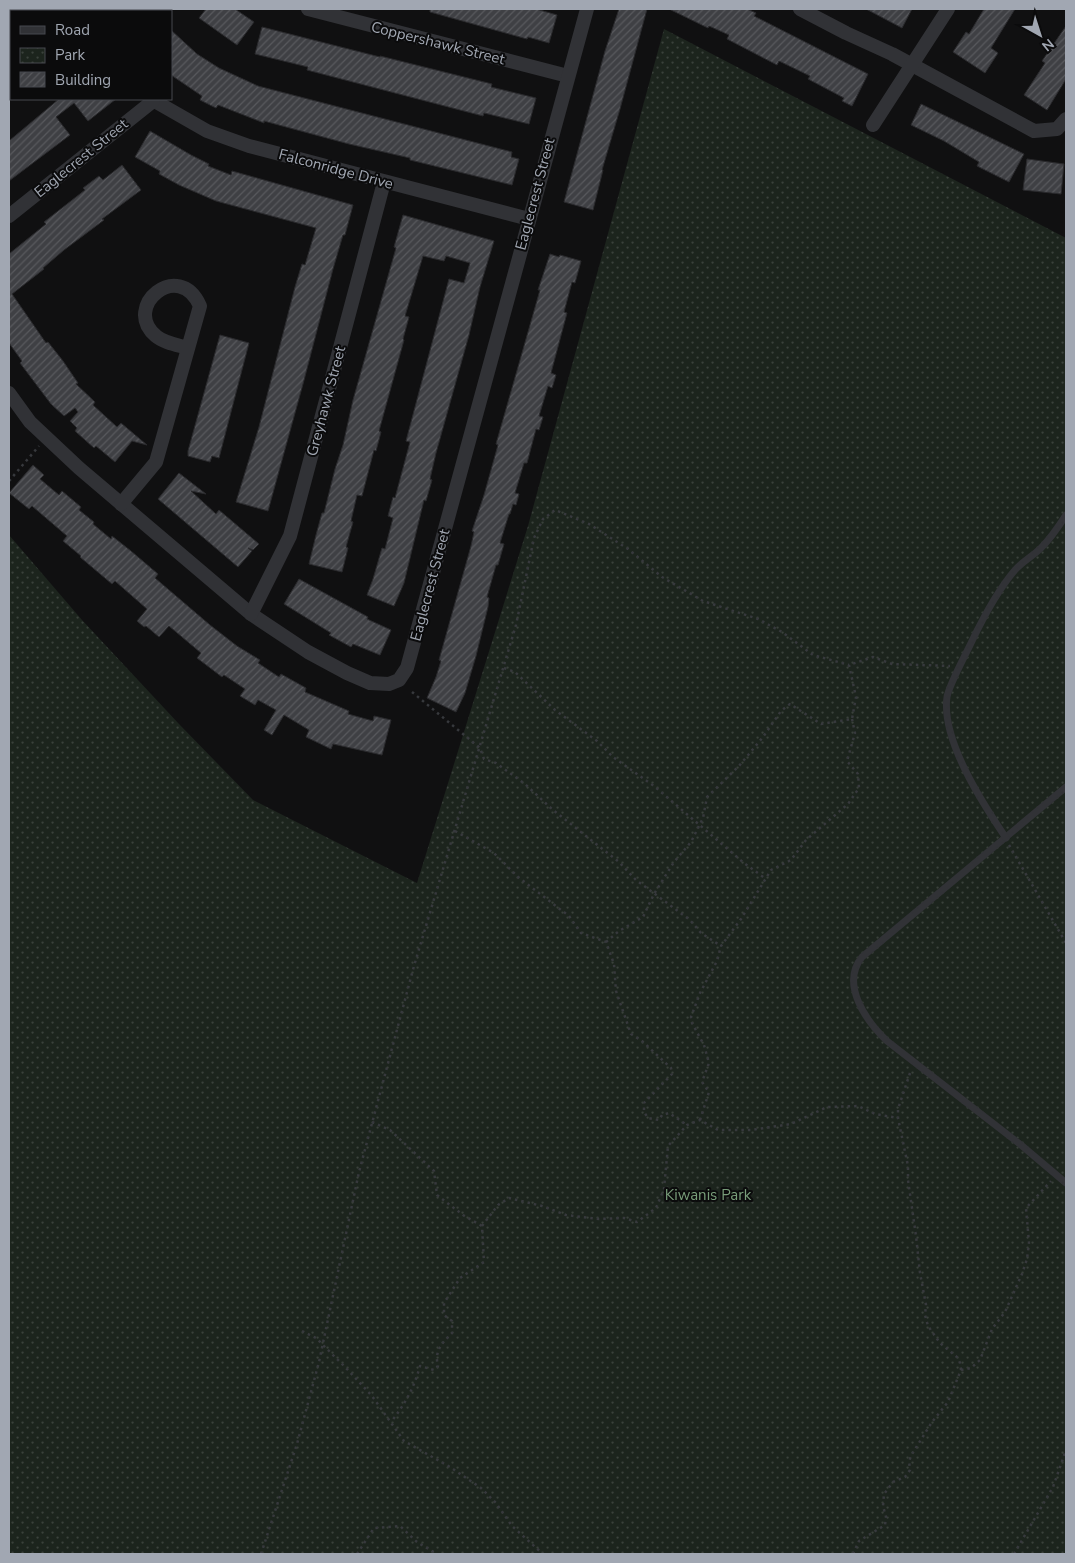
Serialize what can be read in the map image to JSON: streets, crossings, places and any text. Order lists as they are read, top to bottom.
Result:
{
  "streets": {
    "street": [
      "Coppershawk Street",
      "Eaglecrest Street",
      "Falconridge Drive",
      "Greyhawk Street"
    ]
  },
  "crossings": [
    ["Coppershawk Street", "Eaglecrest Street"],
    ["Eaglecrest Street", "Falconridge Drive"],
    ["Eaglecrest Street", "Greyhawk Street"],
    ["Falconridge Drive", "Greyhawk Street"]
  ],
  "parks": ["Kiwanis Park"],
  "legend": ["Road", "Park", "Building"],
  "north": "bottom right"
}
